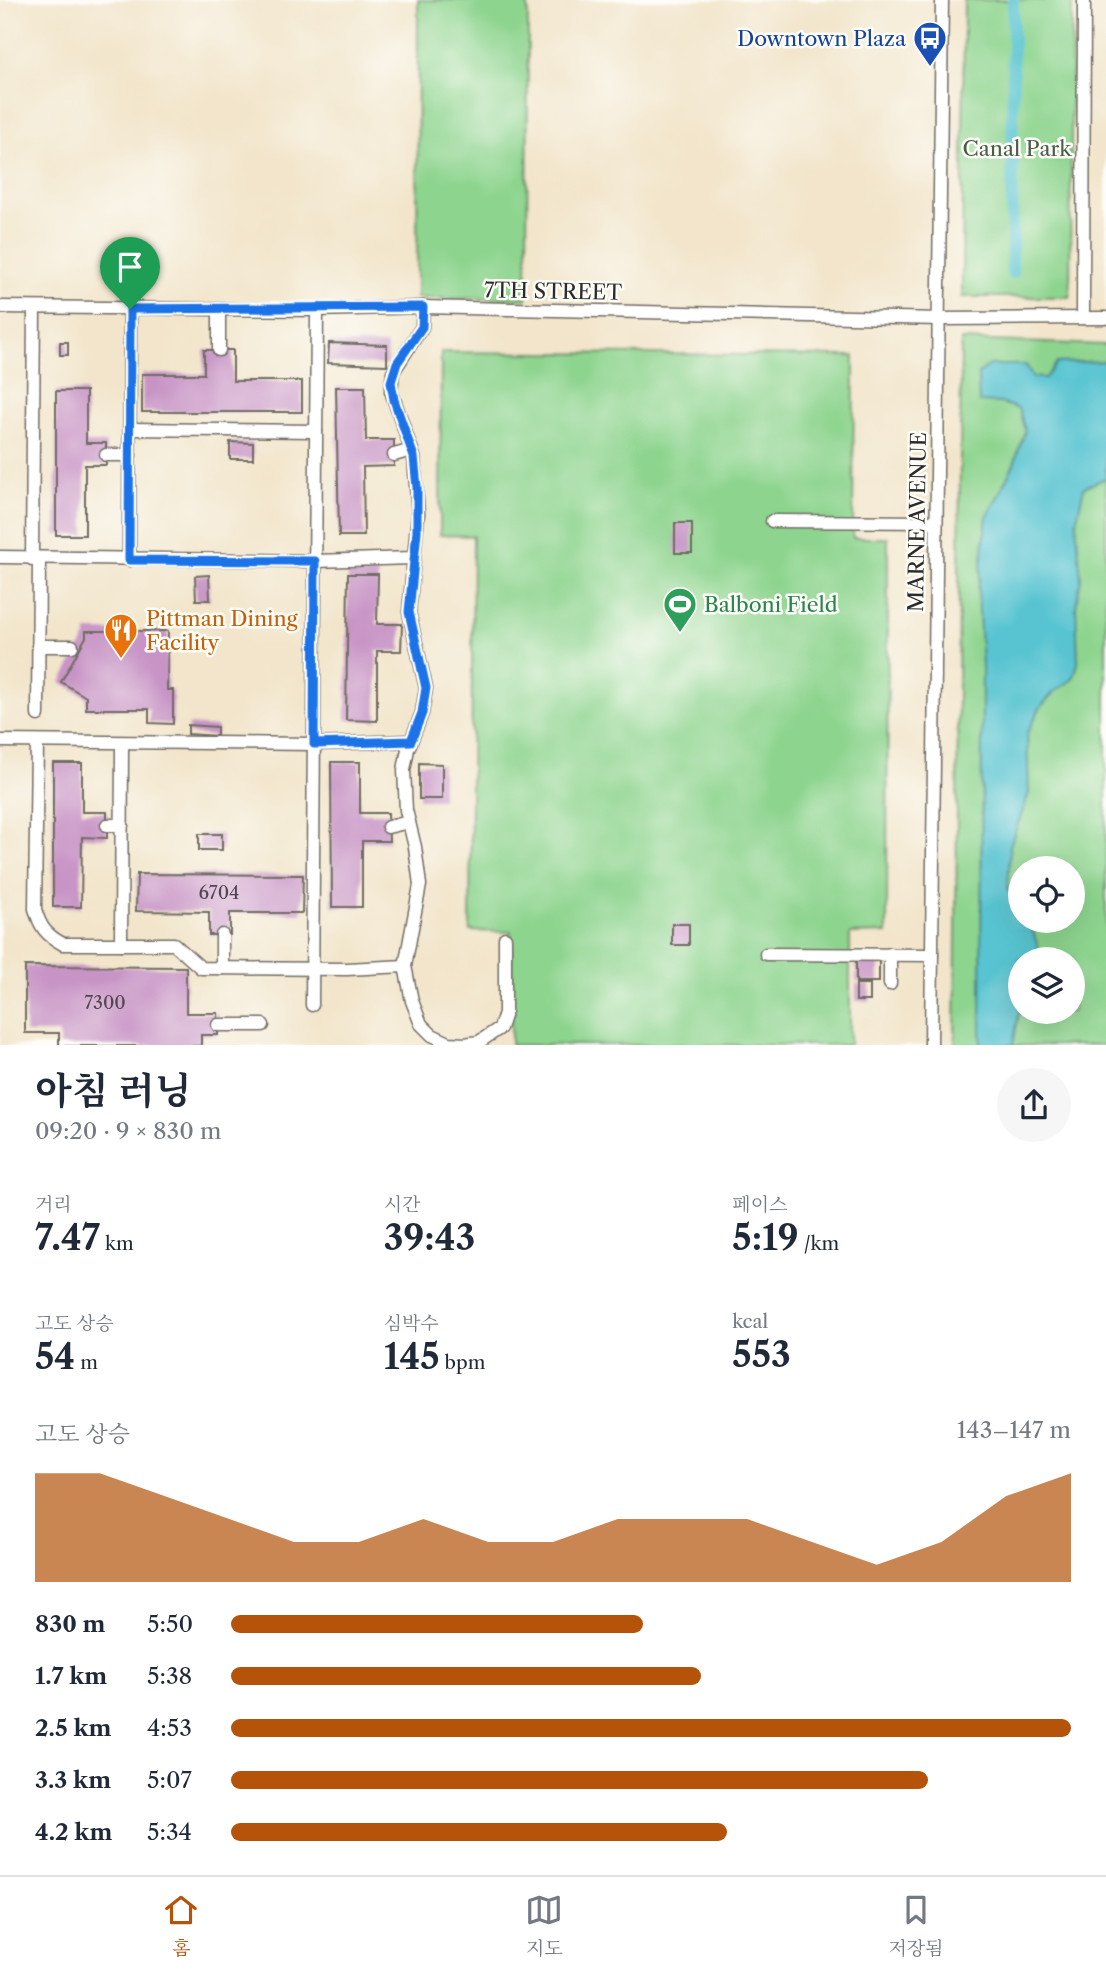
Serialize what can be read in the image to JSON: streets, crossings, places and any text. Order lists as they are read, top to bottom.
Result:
{
  "streets": {
    "street": ["7TH STREET", "MARNE AVENUE"]
  },
  "crossings": [
    ["7TH STREET", "MARNE AVENUE"]
  ],
  "parks": ["Canal Park"],
  "places": {
    "bus stop": ["Downtown Plaza"],
    "sports": ["Balboni Field"],
    "restaurant": ["Pittman Dining Facility"]
  },
  "house_numbers": ["6704", "7300"],
  "page": {
    "heading": ["아침 러닝", "09:20 · 9 × 830 m"],
    "stats": [
      ["거리", "7.47 km"],
      ["시간", "39:43"],
      ["페이스", "5:19 /km"],
      ["고도 상승", "54 m"],
      ["심박수", "145 bpm"],
      ["kcal", "553"]
    ],
    "chart": ["고도 상승", "143–147 m"],
    "list": [
      {
        "name": "830 m",
        "note": "5:50"
      },
      {
        "name": "1.7 km",
        "note": "5:38"
      },
      {
        "name": "2.5 km",
        "note": "4:53"
      },
      {
        "name": "3.3 km",
        "note": "5:07"
      },
      {
        "name": "4.2 km",
        "note": "5:34"
      }
    ],
    "tabs": ["홈", "지도", "저장됨"]
  }
}
